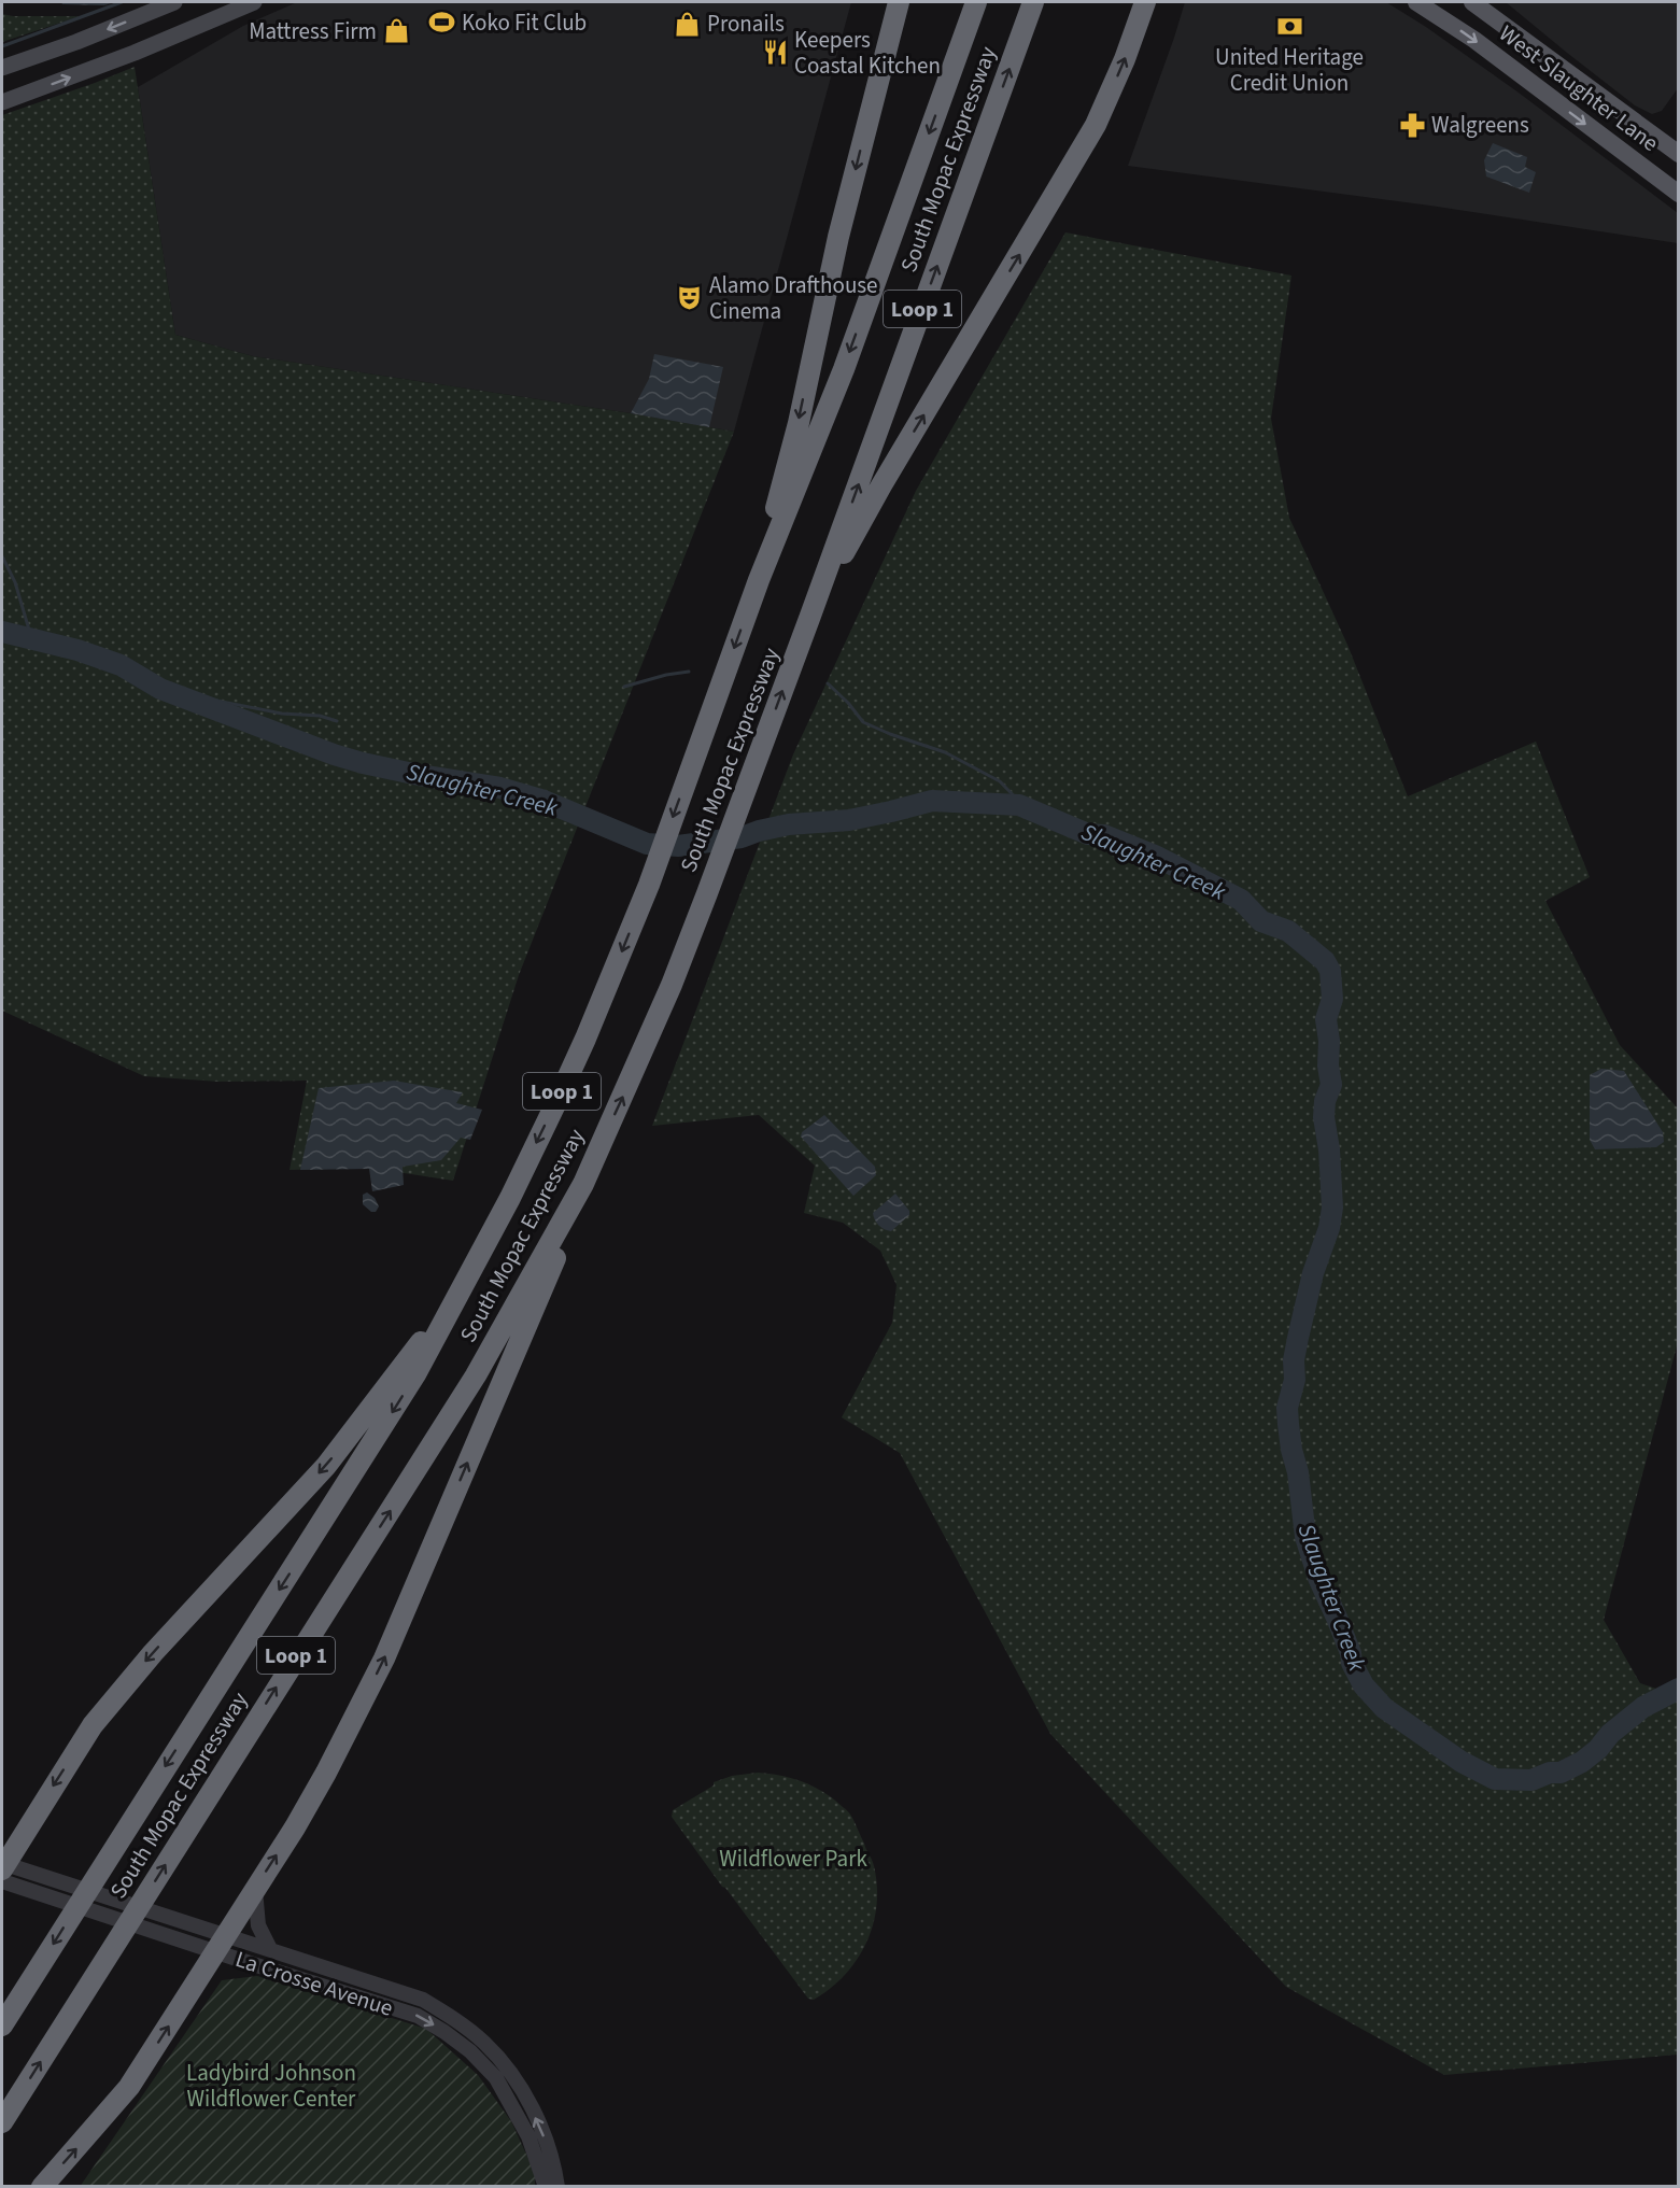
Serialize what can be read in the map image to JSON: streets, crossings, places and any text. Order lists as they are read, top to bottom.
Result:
{
  "streets": {
    "highway": ["South Mopac Expressway", "Loop 1"],
    "main road": ["West Slaughter Lane"],
    "street": ["La Crosse Avenue"]
  },
  "water": ["Slaughter Creek"],
  "parks": ["Wildflower Park", "Ladybird Johnson Wildflower Center"],
  "places": {
    "sports": ["Koko Fit Club"],
    "shop": ["Pronails", "Mattress Firm"],
    "bank": ["United Heritage Credit Union"],
    "restaurant": ["Keepers Coastal Kitchen"],
    "pharmacy": ["Walgreens"],
    "theatre": ["Alamo Drafthouse Cinema"]
  }
}
